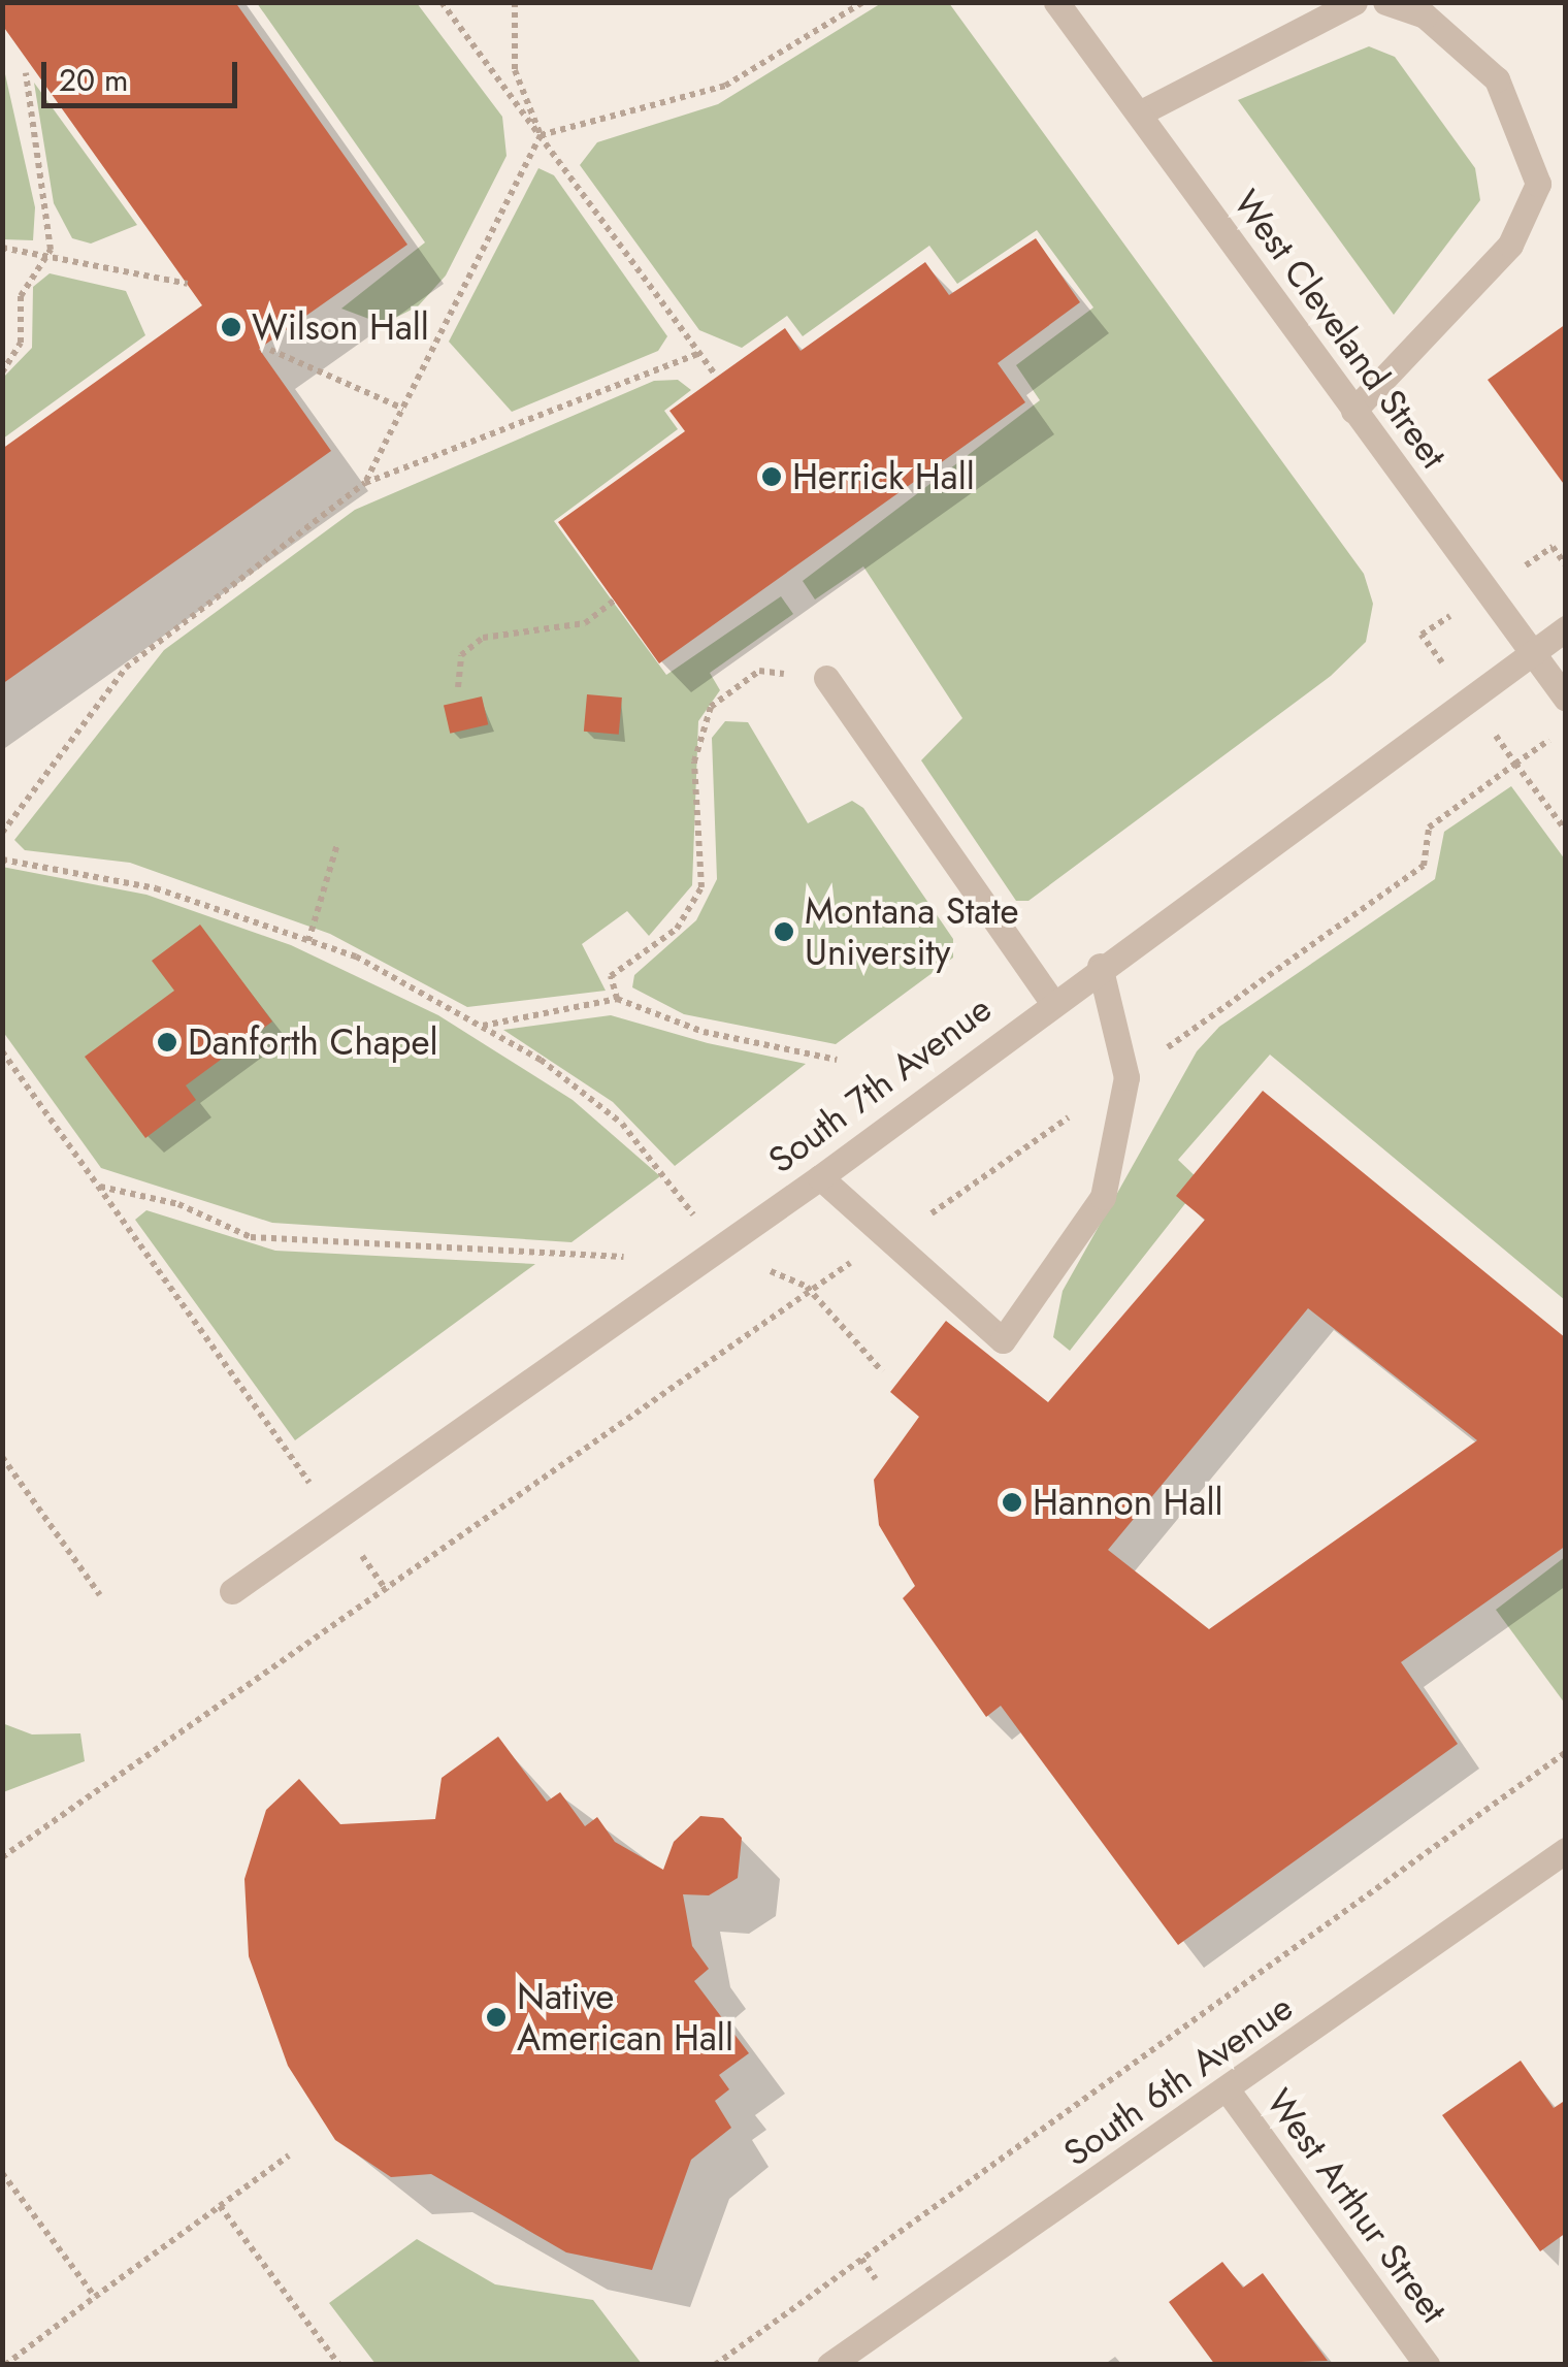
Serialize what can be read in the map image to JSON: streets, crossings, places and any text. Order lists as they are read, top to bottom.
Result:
{
  "streets": {
    "street": [
      "West Cleveland Street",
      "South 7th Avenue",
      "South 6th Avenue",
      "West Arthur Street"
    ]
  },
  "crossings": [
    ["West Cleveland Street", "South 7th Avenue"],
    ["South 6th Avenue", "West Arthur Street"]
  ],
  "places": [
    "Wilson Hall",
    "Herrick Hall",
    "Montana State University",
    "Danforth Chapel",
    "Hannon Hall",
    "Native American Hall"
  ],
  "scale_bar": "20 m"
}
